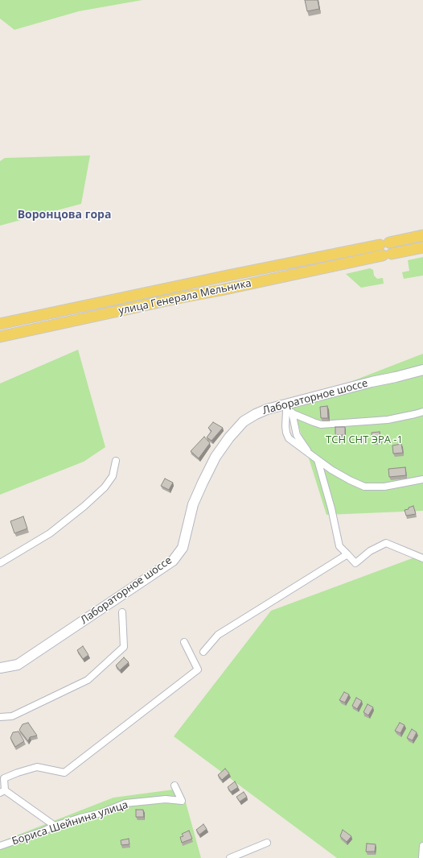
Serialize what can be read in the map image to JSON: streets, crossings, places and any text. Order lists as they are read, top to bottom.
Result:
{
  "streets": {
    "main road": ["улица Генерала Мельника", "Лабораторное шоссе"],
    "street": ["Бориса Шейнина улица"]
  },
  "districts": ["Воронцова гора"],
  "parks": ["ТСН СНТ ЭРА -1"]
}
